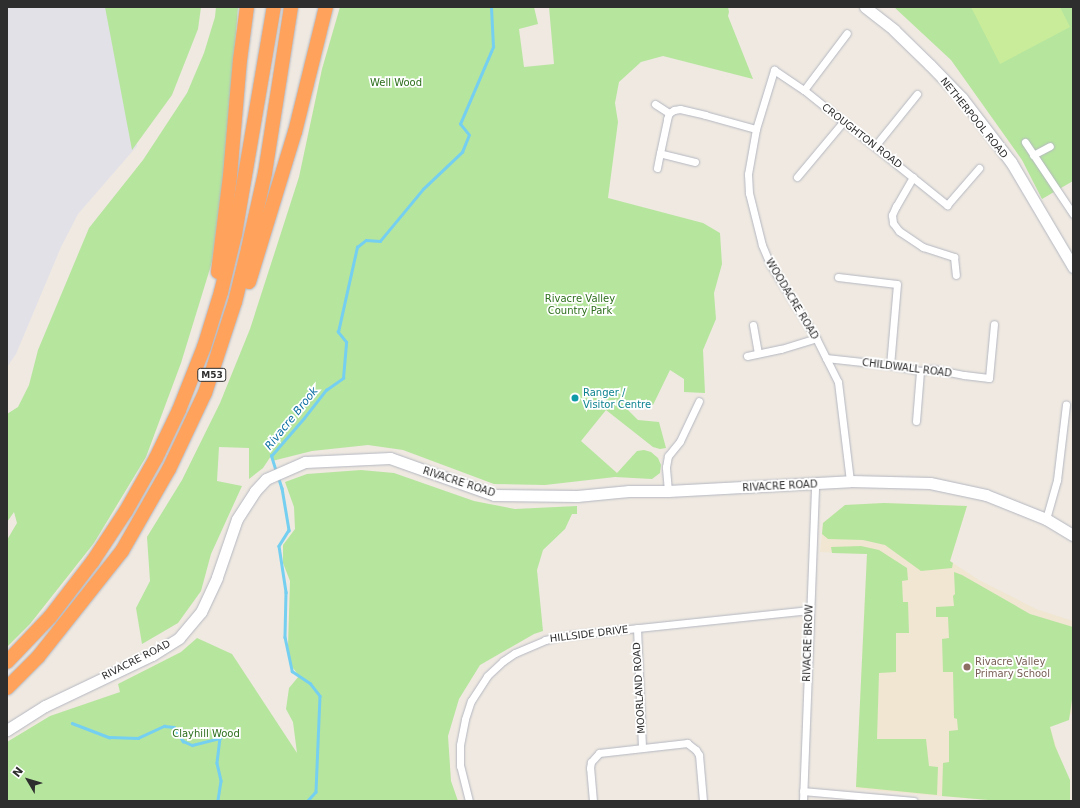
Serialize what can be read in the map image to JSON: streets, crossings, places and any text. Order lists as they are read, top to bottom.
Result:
{
  "streets": {
    "highway": ["M53"],
    "main road": ["NETHERPOOL ROAD", "RIVACRE ROAD"],
    "street": [
      "CROUGHTON ROAD",
      "WOODACRE ROAD",
      "CHILDWALL ROAD",
      "HILLSIDE DRIVE",
      "RIVACRE BROW",
      "MOORLAND ROAD"
    ]
  },
  "crossings": [
    ["CROUGHTON ROAD", "WOODACRE ROAD"],
    ["WOODACRE ROAD", "CHILDWALL ROAD"],
    ["WOODACRE ROAD", "RIVACRE ROAD"],
    ["RIVACRE ROAD", "RIVACRE BROW"],
    ["HILLSIDE DRIVE", "RIVACRE BROW"],
    ["HILLSIDE DRIVE", "MOORLAND ROAD"]
  ],
  "water": ["Rivacre Brook"],
  "parks": ["Well Wood", "Rivacre Valley Country Park", "Clayhill Wood"],
  "places": ["Ranger / Visitor Centre", "Rivacre Valley Primary School"],
  "north": "top left"
}
